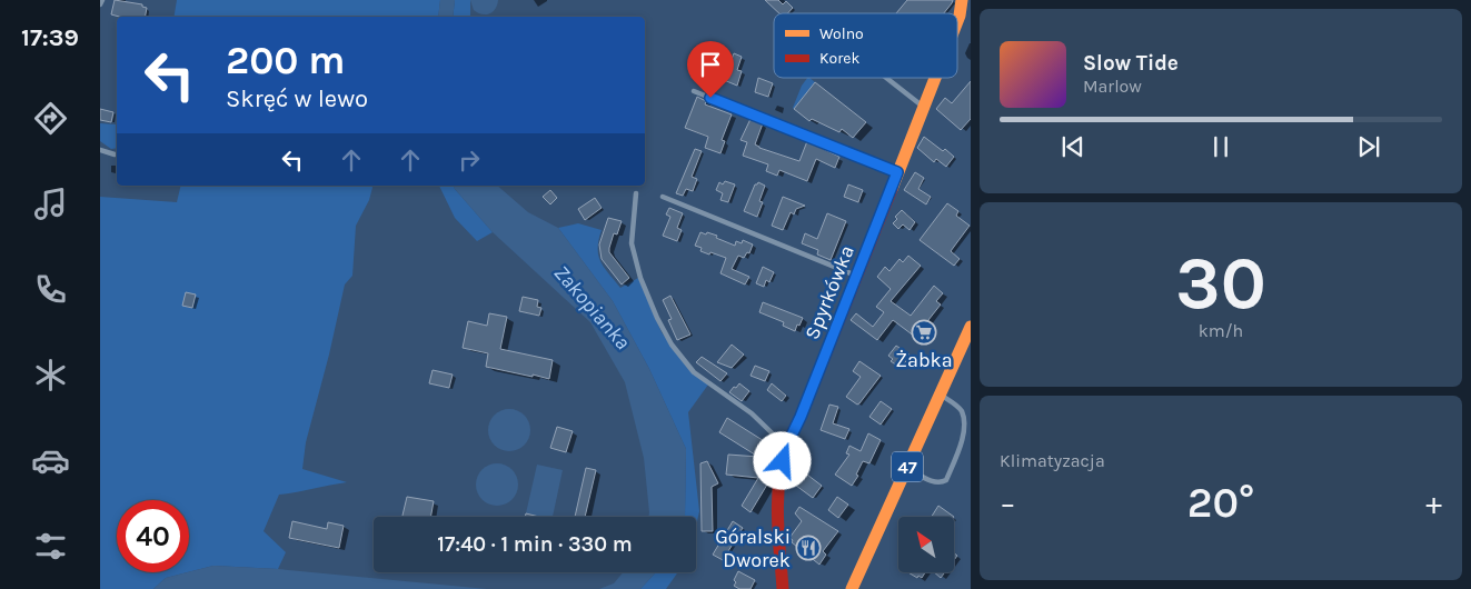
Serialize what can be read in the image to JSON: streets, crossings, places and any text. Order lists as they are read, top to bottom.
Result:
{
  "streets": {
    "street": ["Spyrkówka", "47"]
  },
  "water": ["Zakopianka"],
  "places": {
    "supermarket": ["Żabka"],
    "restaurant": ["Góralski Dworek"]
  },
  "legend": ["Wolno", "Korek"],
  "north": "top left",
  "page": {
    "tabs": "17:39",
    "turn": ["200 m", "Skręć w lewo"],
    "song": ["Slow Tide", "Marlow"],
    "tile": [
      ["30", "km/h"],
      "Klimatyzacja"
    ],
    "heat": ["−", "20°", "+"],
    "limit": "40",
    "trip": "17:40 · 1 min · 330 m"
  }
}
